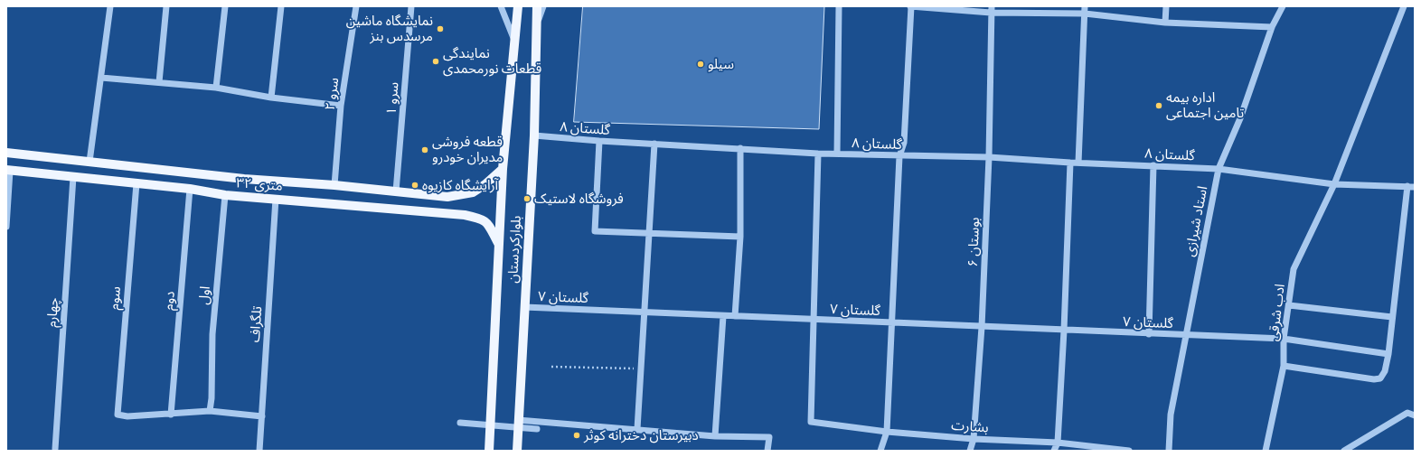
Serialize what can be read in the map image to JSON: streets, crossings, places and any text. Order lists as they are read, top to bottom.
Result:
{
  "streets": {
    "main road": ["۳۲ متری", "بلوارکردستان"],
    "street": [
      "سرو ۲",
      "سرو ۱",
      "گلستان ۸",
      "استاد شیرازی",
      "بوستان ۶",
      "اول",
      "گلستان ۷",
      "سوم",
      "دوم",
      "چهارم",
      "ادب شرقی",
      "تلگراف",
      "بشارت"
    ]
  },
  "crossings": [
    ["سرو ۲", "۳۲ متری"],
    ["سرو ۱", "۳۲ متری"],
    ["گلستان ۸", "استاد شیرازی"],
    ["گلستان ۸", "بوستان ۶"],
    ["گلستان ۸", "بلوارکردستان"],
    ["گلستان ۸", "ادب شرقی"],
    ["۳۲ متری", "بلوارکردستان"],
    ["۳۲ متری", "اول"],
    ["۳۲ متری", "سوم"],
    ["۳۲ متری", "دوم"],
    ["۳۲ متری", "چهارم"],
    ["۳۲ متری", "تلگراف"],
    ["استاد شیرازی", "گلستان ۷"],
    ["بوستان ۶", "گلستان ۷"],
    ["بوستان ۶", "بشارت"],
    ["بلوارکردستان", "گلستان ۷"],
    ["گلستان ۷", "ادب شرقی"],
    ["گلستان ۷", "بشارت"],
    ["سوم", "دوم"]
  ],
  "places": [
    "نمایشگاه ماشین مرسدس بنز",
    "نمایندگی قطعات نورمحمدی",
    "سیلو",
    "اداره بیمه تامین اجتماعی",
    "قطعه فروشی مدیران خودرو",
    "آرایشگاه کازیوه",
    "فروشگاه لاستیک",
    "دبیرستان دخترانه کوثر"
  ]
}
